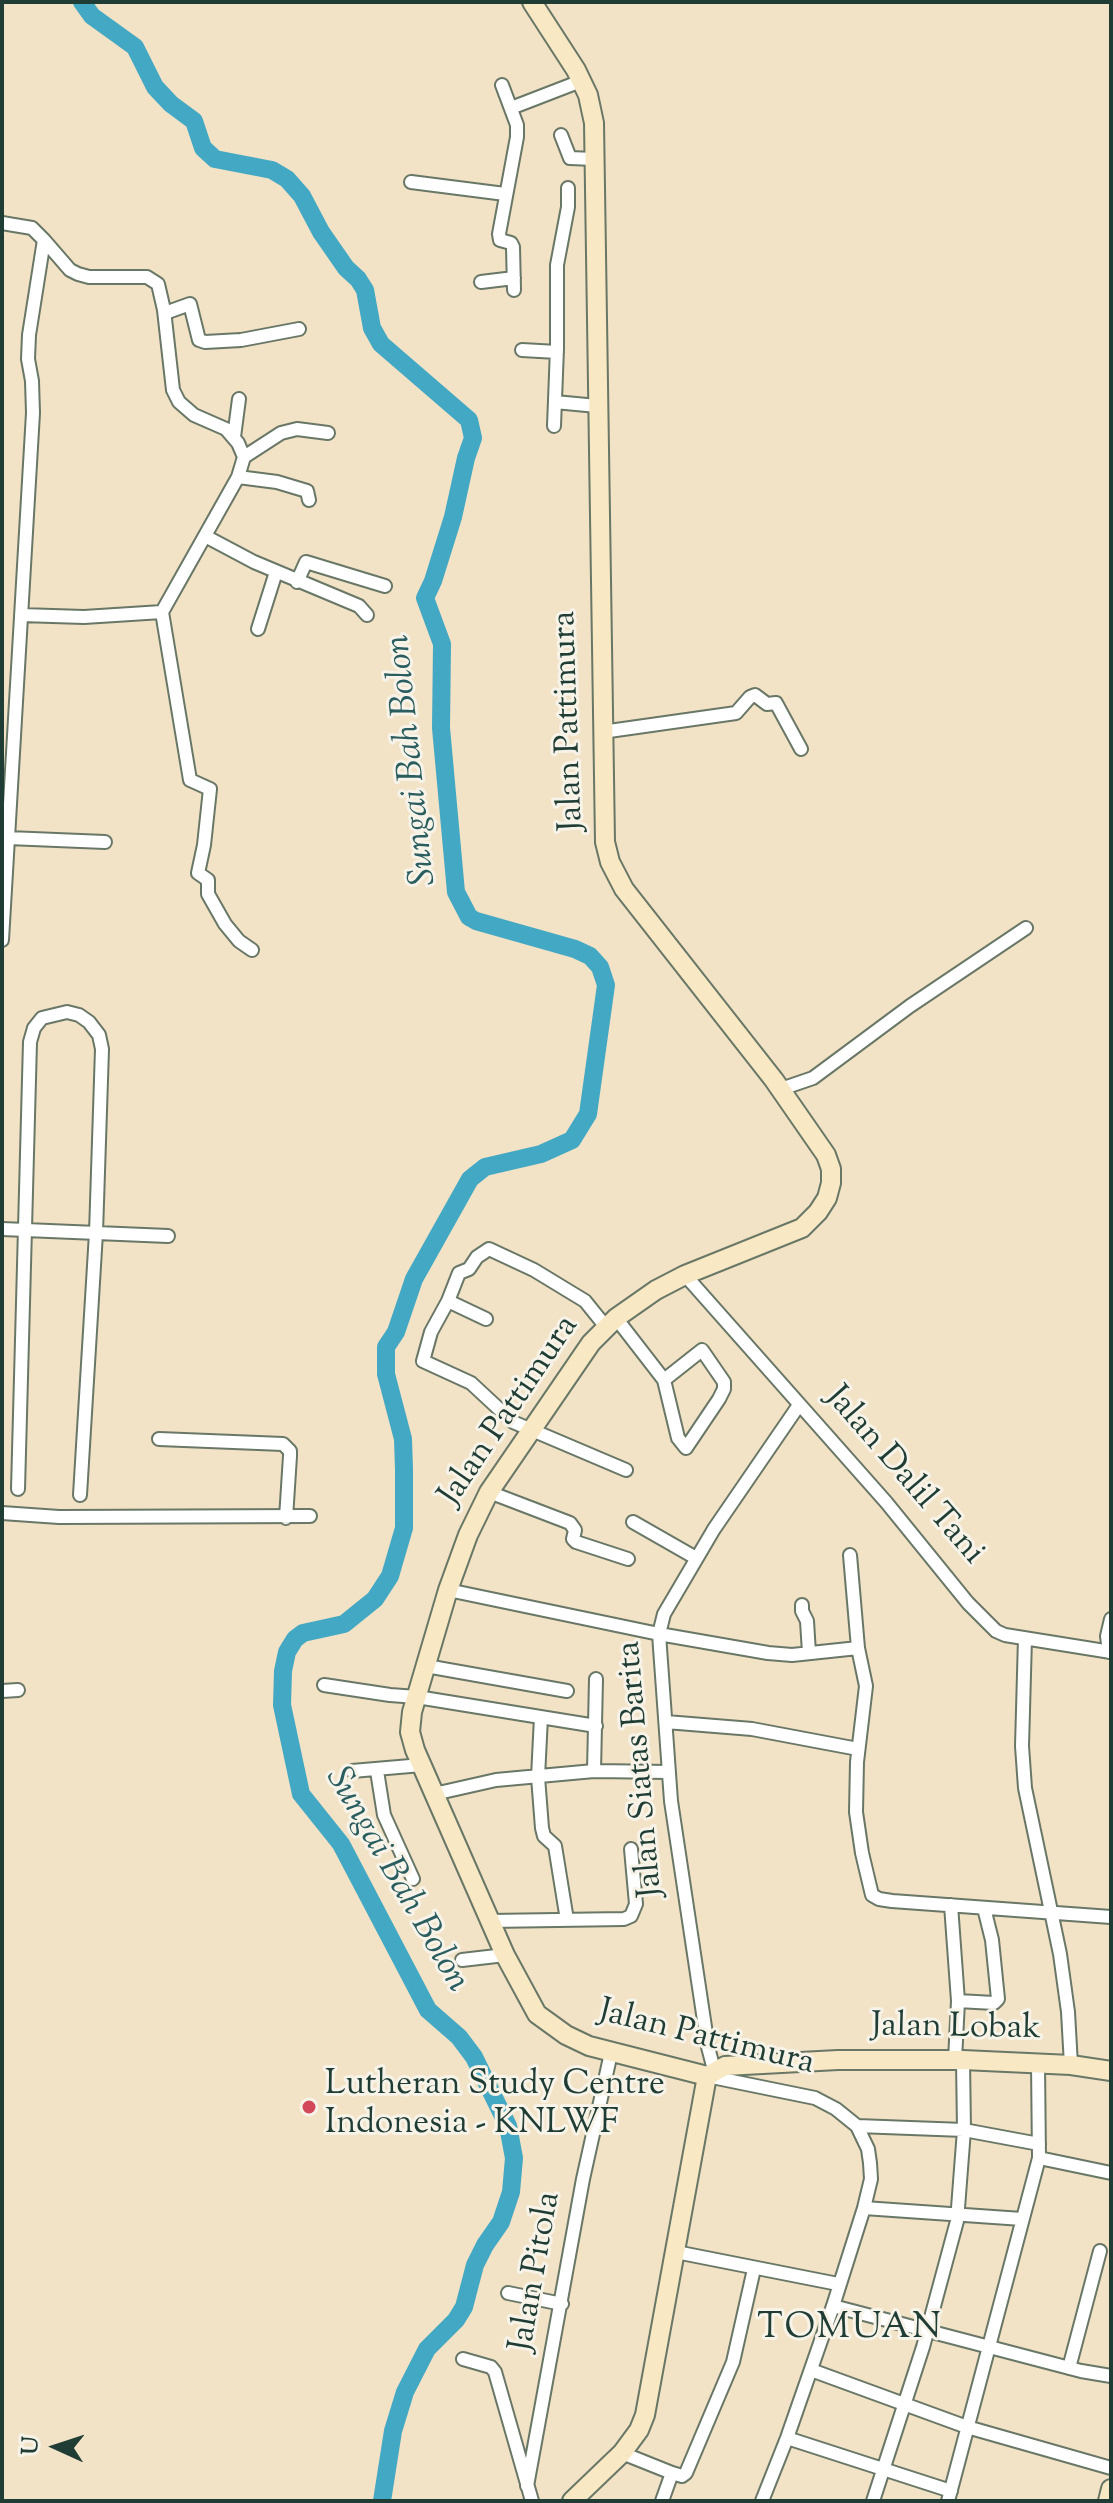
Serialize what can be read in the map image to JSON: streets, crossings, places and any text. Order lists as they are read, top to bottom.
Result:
{
  "streets": {
    "street": [
      "Jalan Pattimura",
      "Jalan Dalil Tani",
      "Jalan Siatas Barita",
      "Jalan Lobak",
      "Jalan Pitola"
    ]
  },
  "crossings": [
    ["Jalan Pattimura", "Jalan Dalil Tani"],
    ["Jalan Pattimura", "Jalan Siatas Barita"],
    ["Jalan Pattimura", "Jalan Lobak"],
    ["Jalan Pattimura", "Jalan Pitola"],
    ["Jalan Dalil Tani", "Jalan Siatas Barita"],
    ["Jalan Siatas Barita", "Jalan Lobak"]
  ],
  "districts": ["TOMUAN"],
  "water": ["Sungai Bah Bolon"],
  "places": ["Lutheran Study Centre Indonesia - KNLWF"],
  "north": "left"
}
